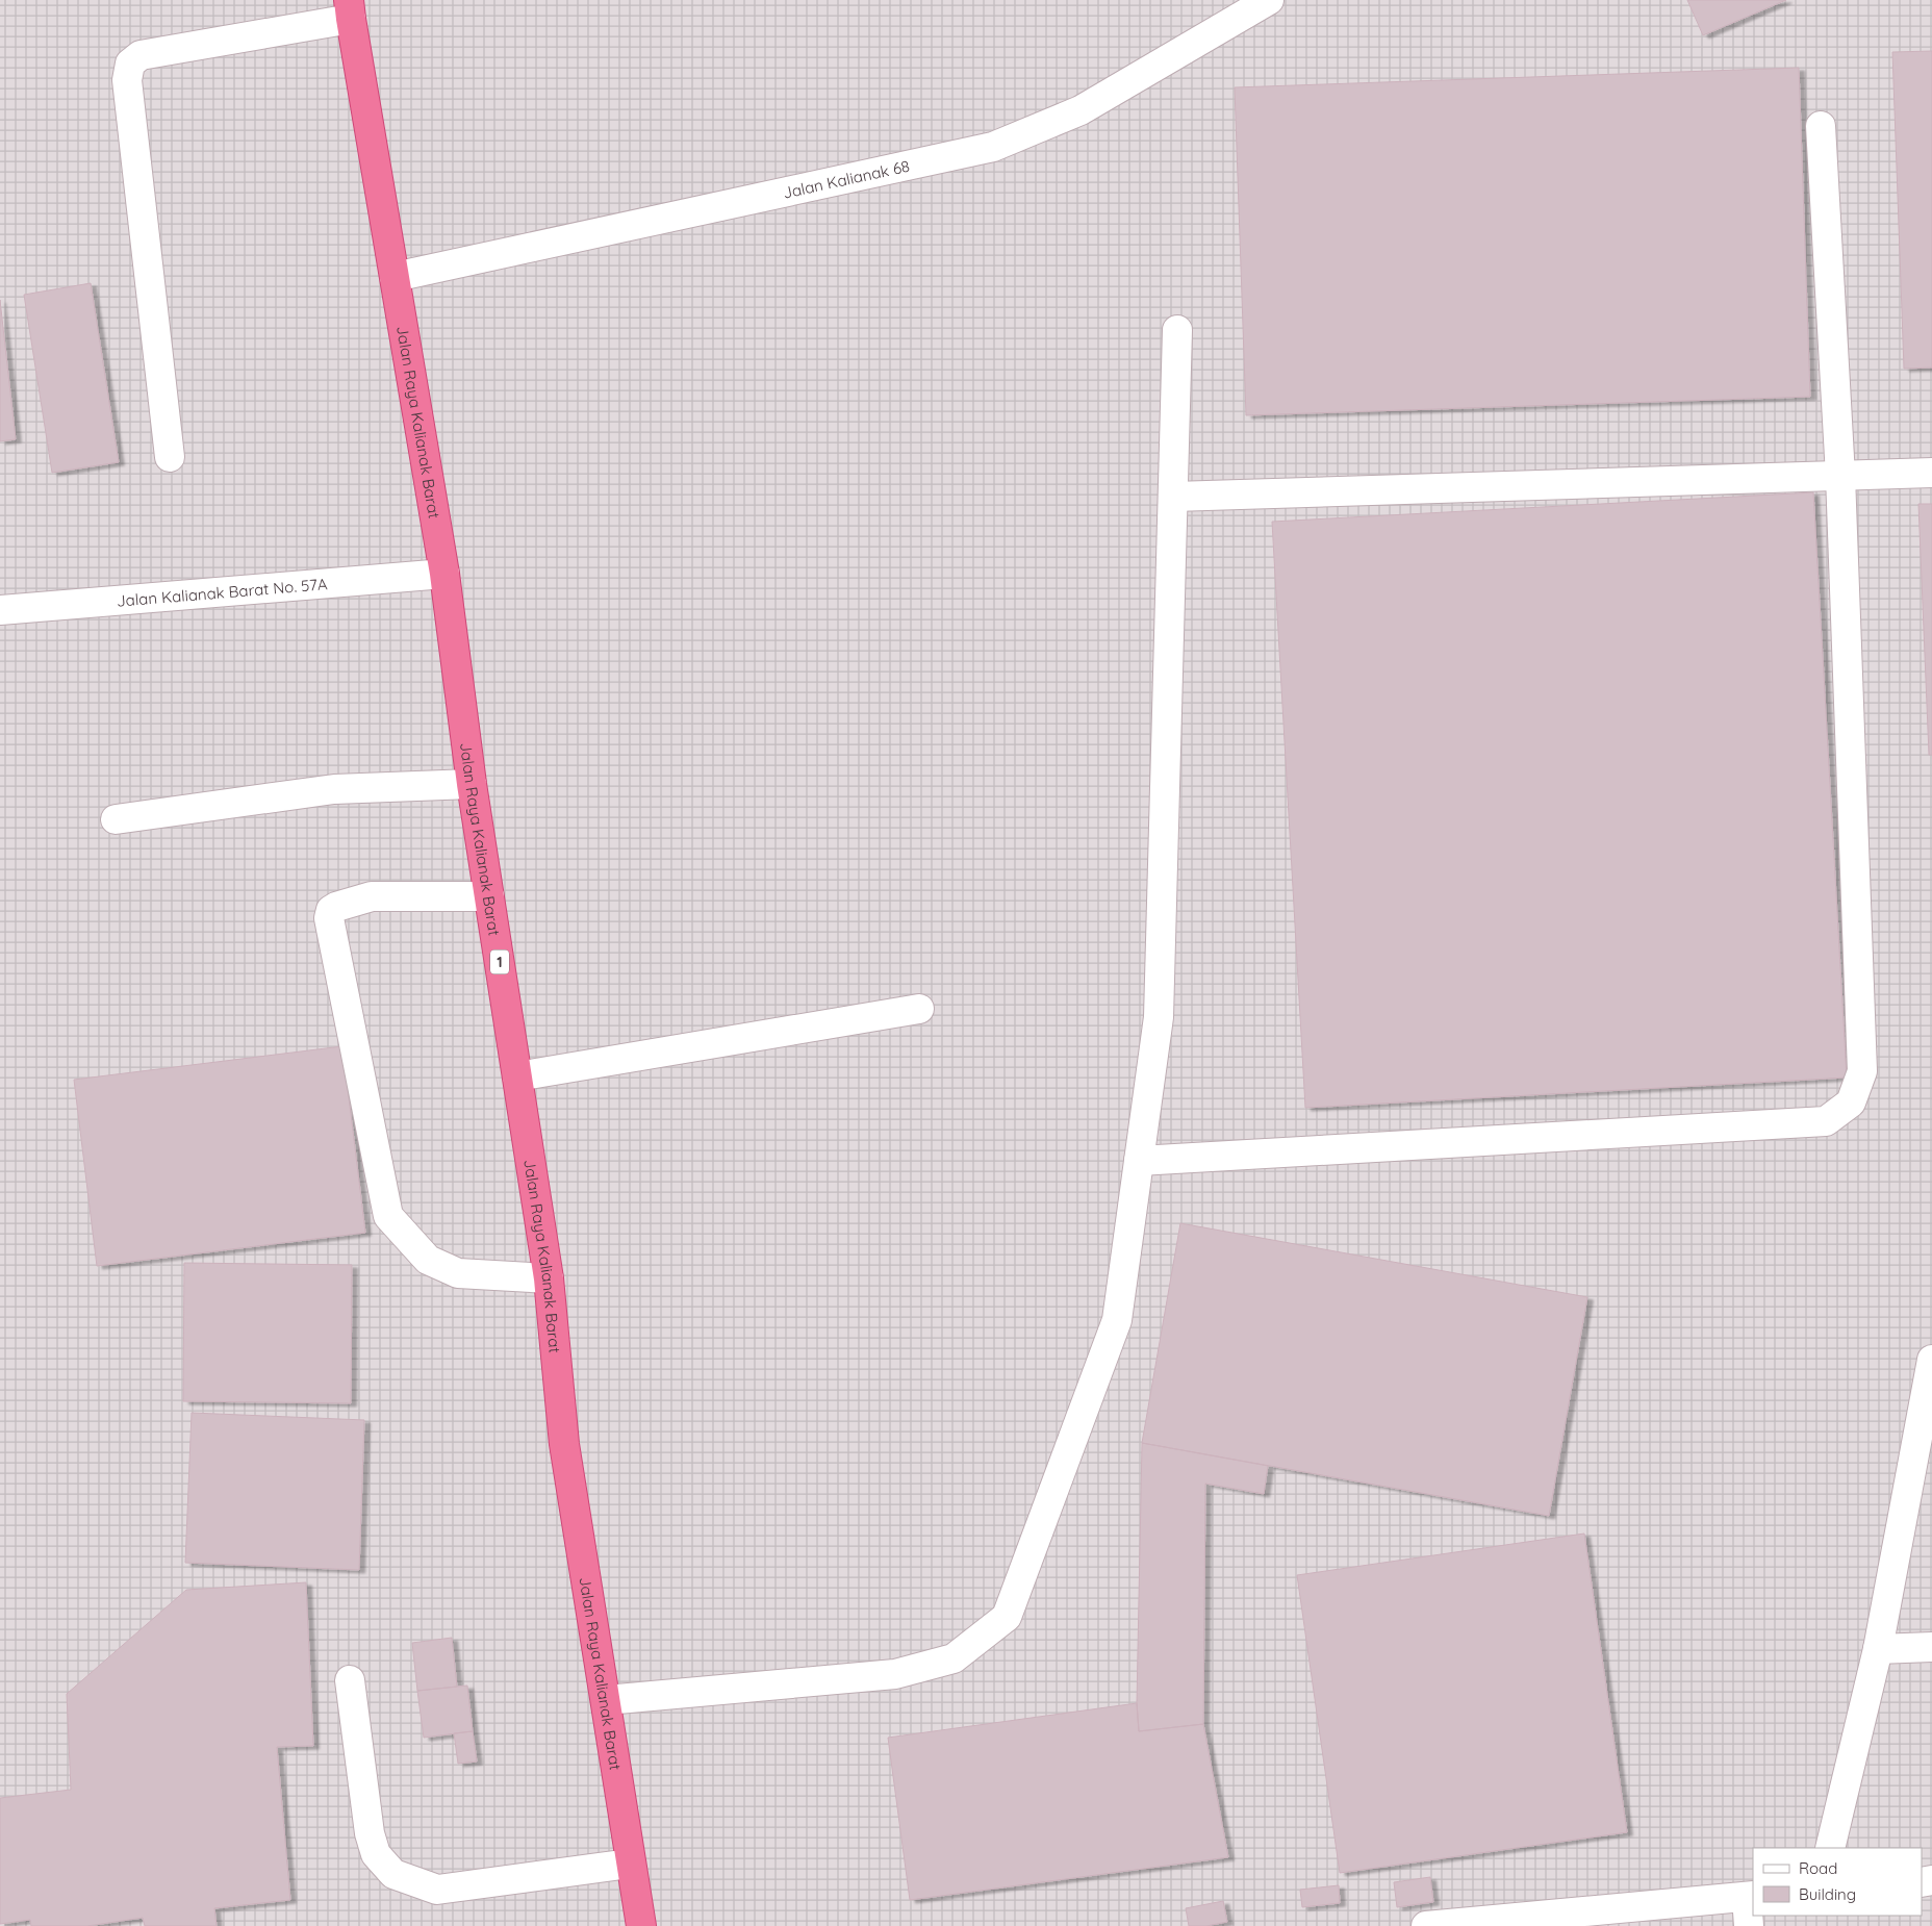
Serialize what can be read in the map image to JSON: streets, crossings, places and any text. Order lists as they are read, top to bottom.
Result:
{
  "streets": {
    "highway": ["Jalan Raya Kalianak Barat", "1"],
    "lane": ["Jalan Kalianak 68", "Jalan Kalianak Barat No. 57A"]
  },
  "crossings": [
    ["Jalan Kalianak 68", "Jalan Raya Kalianak Barat"],
    ["Jalan Raya Kalianak Barat", "Jalan Kalianak Barat No. 57A"]
  ],
  "legend": ["Road", "Building"]
}
